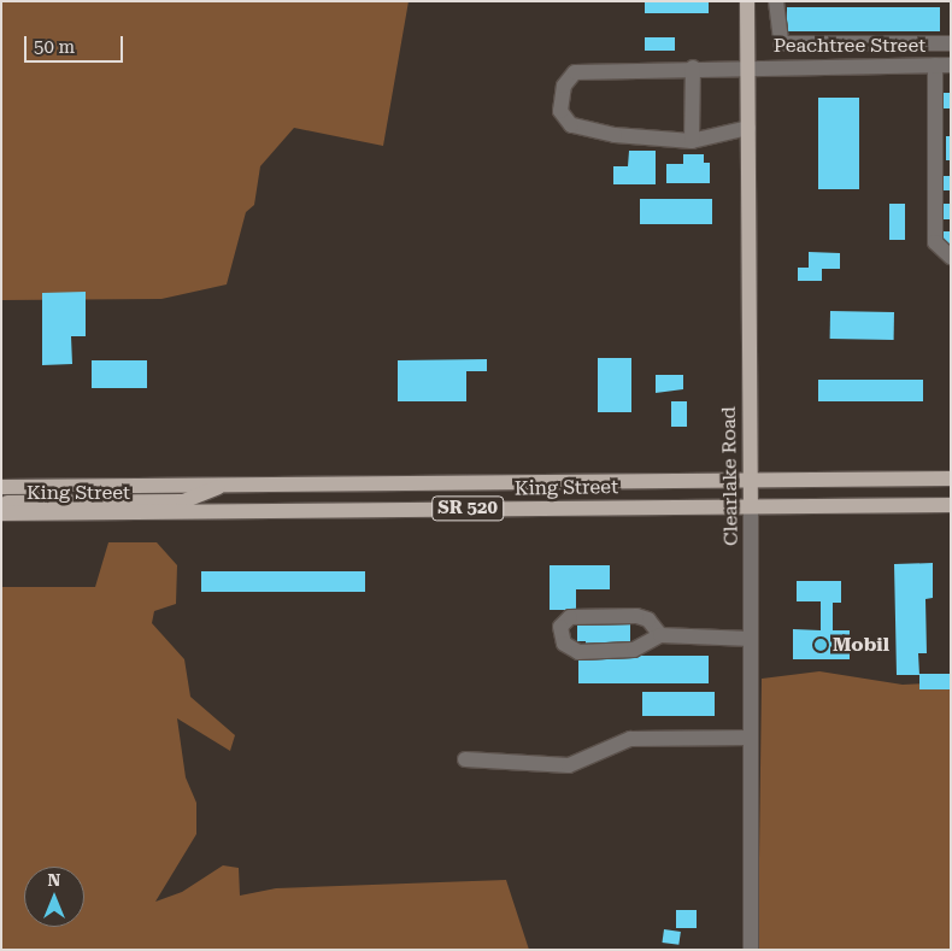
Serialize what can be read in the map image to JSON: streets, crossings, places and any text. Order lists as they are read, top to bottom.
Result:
{
  "streets": {
    "main road": ["Clearlake Road", "King Street", "SR 520"],
    "street": ["Peachtree Street"]
  },
  "crossings": [
    ["Peachtree Street", "Clearlake Road"],
    ["Clearlake Road", "King Street"]
  ],
  "places": ["Mobil"],
  "scale_bar": "50 m",
  "north": "top"
}
